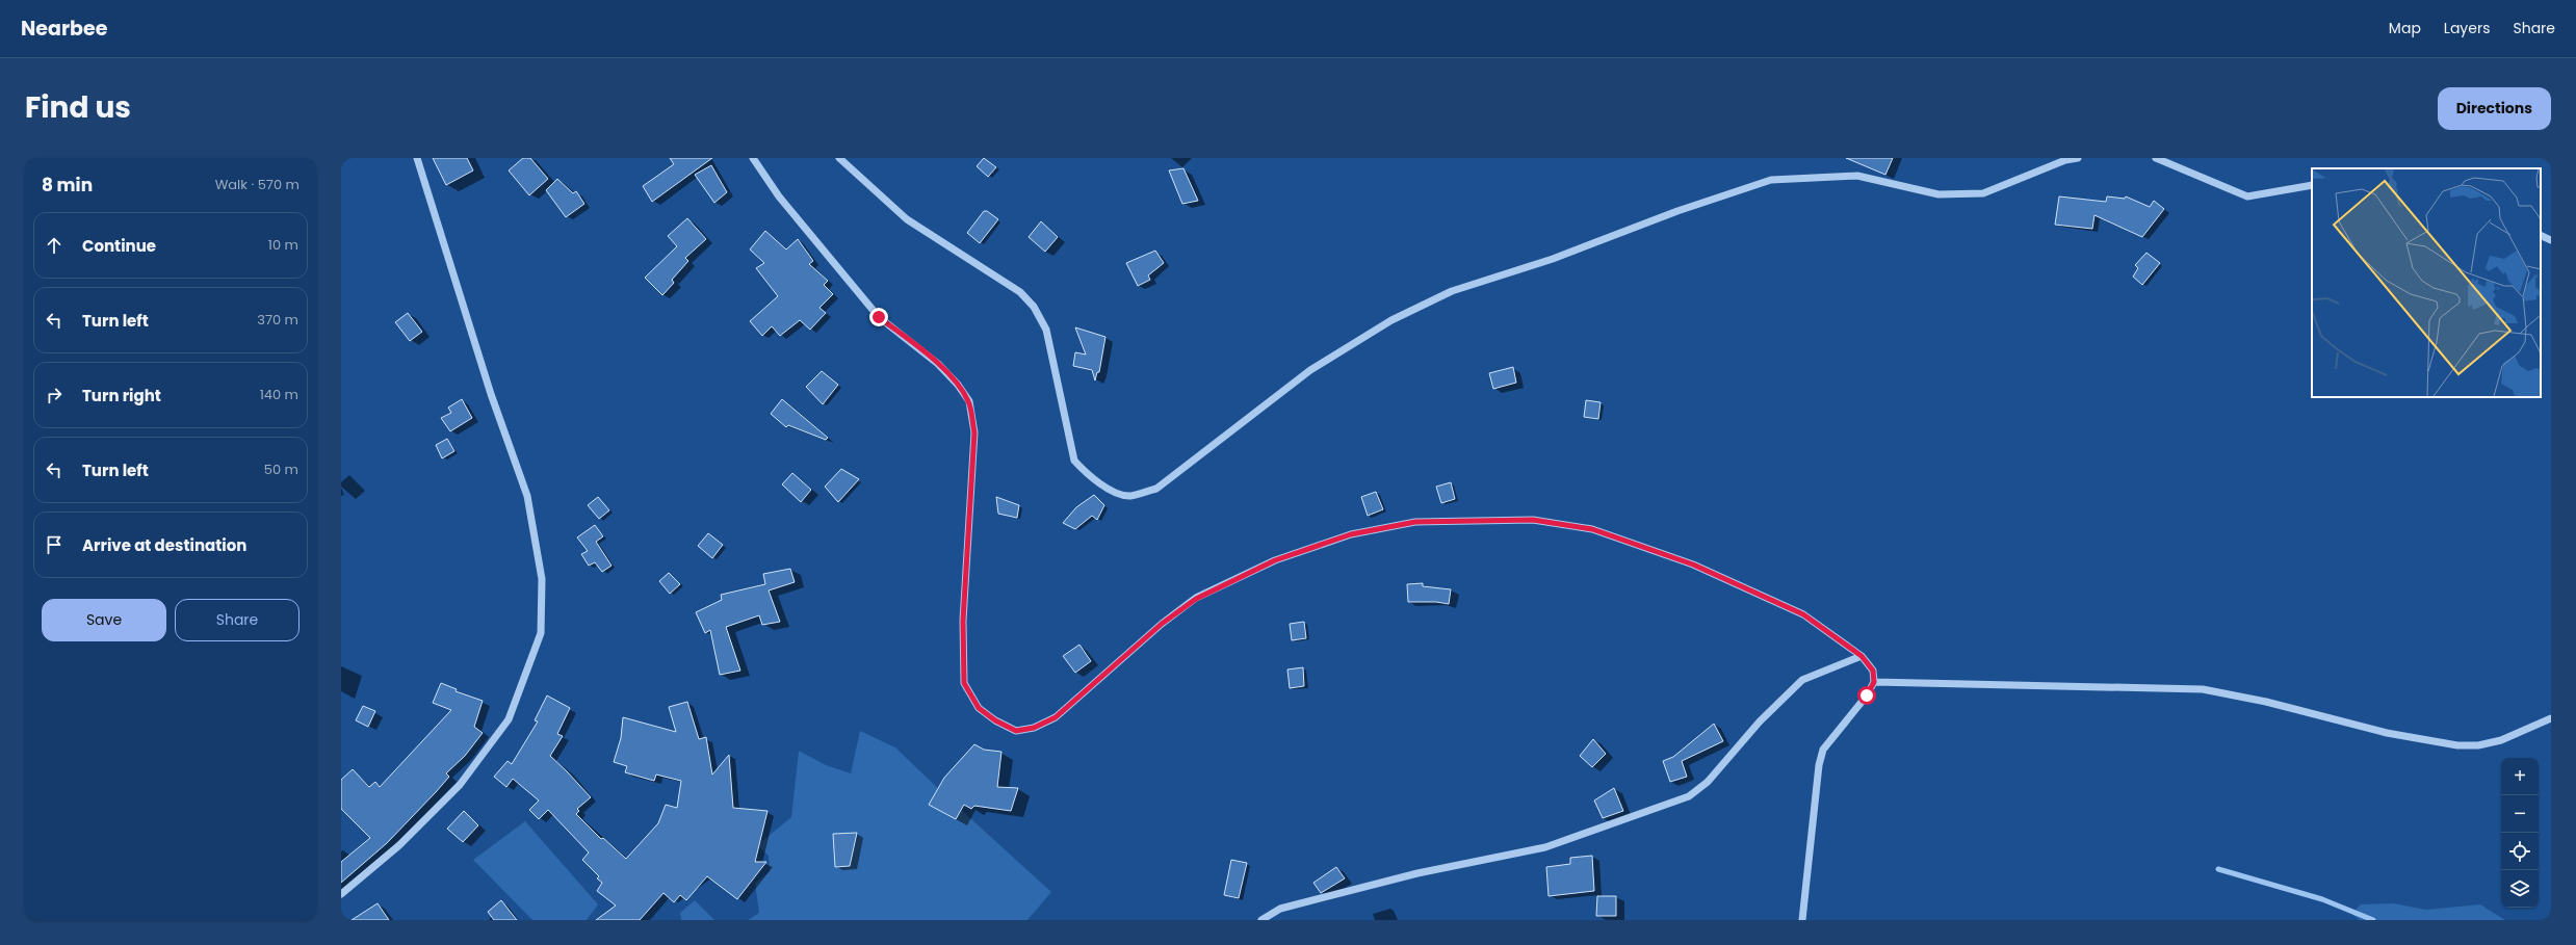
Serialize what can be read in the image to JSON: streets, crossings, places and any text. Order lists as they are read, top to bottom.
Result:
{
  "page": {
    "header": "Nearbee",
    "nav": ["Map", "Layers", "Share"],
    "title": "Find us",
    "buttons": [
      "Directions",
      ["Save", "Share"]
    ],
    "heading": ["8 min", "Walk · 570 m"],
    "list": [
      ["Continue", "10 m"],
      ["Turn left", "370 m"],
      ["Turn right", "140 m"],
      ["Turn left", "50 m"],
      "Arrive at destination"
    ],
    "map_buttons": ["+", "−"]
  }
}
